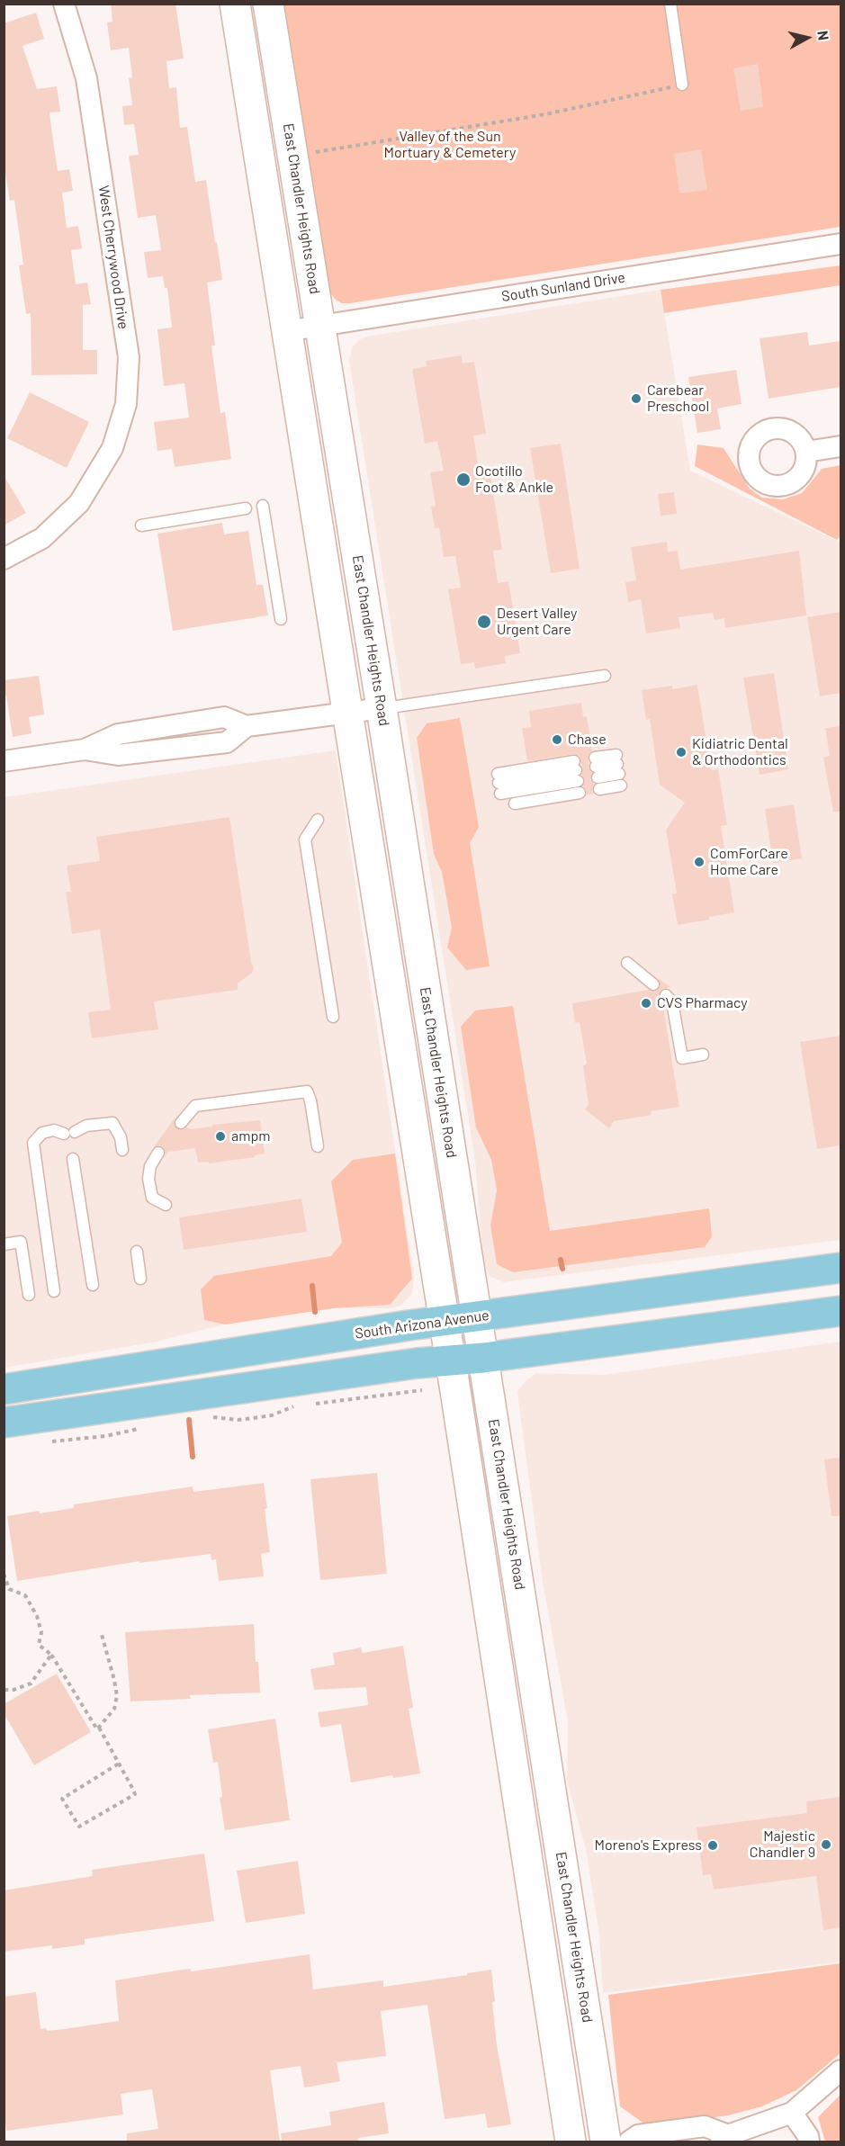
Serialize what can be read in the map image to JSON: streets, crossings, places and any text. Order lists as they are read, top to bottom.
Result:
{
  "streets": {
    "main road": ["East Chandler Heights Road", "South Arizona Avenue"],
    "street": ["West Cherrywood Drive", "South Sunland Drive"]
  },
  "crossings": [
    ["East Chandler Heights Road", "South Sunland Drive"],
    ["East Chandler Heights Road", "South Arizona Avenue"]
  ],
  "parks": ["Valley of the Sun Mortuary & Cemetery"],
  "places": [
    "Carebear Preschool",
    "Ocotillo Foot & Ankle",
    "Desert Valley Urgent Care",
    "Chase",
    "Kidiatric Dental & Orthodontics",
    "ComForCare Home Care",
    "CVS Pharmacy",
    "ampm",
    "Majestic Chandler 9",
    "Moreno's Express"
  ],
  "north": "right"
}
